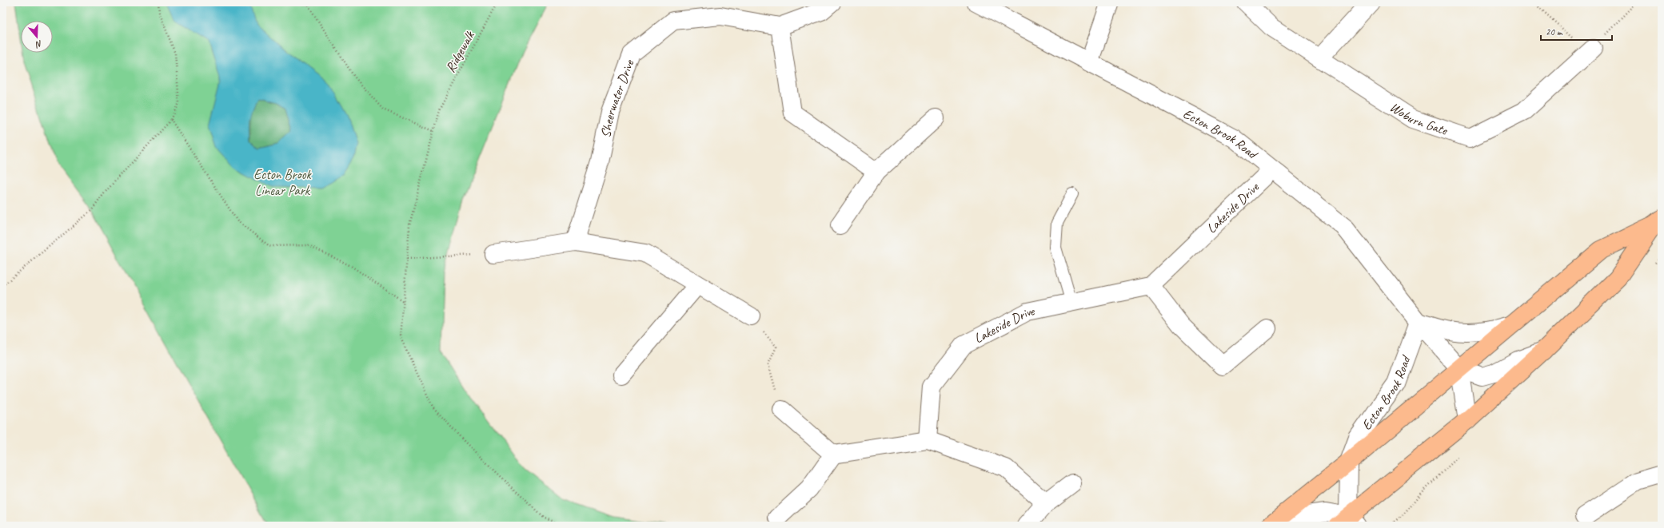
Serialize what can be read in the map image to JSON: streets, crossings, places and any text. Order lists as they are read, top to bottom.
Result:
{
  "streets": {
    "street": [
      "Sheerwater Drive",
      "Woburn Gate",
      "Ecton Brook Road",
      "Lakeside Drive"
    ],
    "path": ["Ridgewalk"]
  },
  "crossings": [
    ["Ecton Brook Road", "Lakeside Drive"]
  ],
  "parks": ["Ecton Brook Linear Park"],
  "scale_bar": "20 m",
  "north": "bottom"
}
